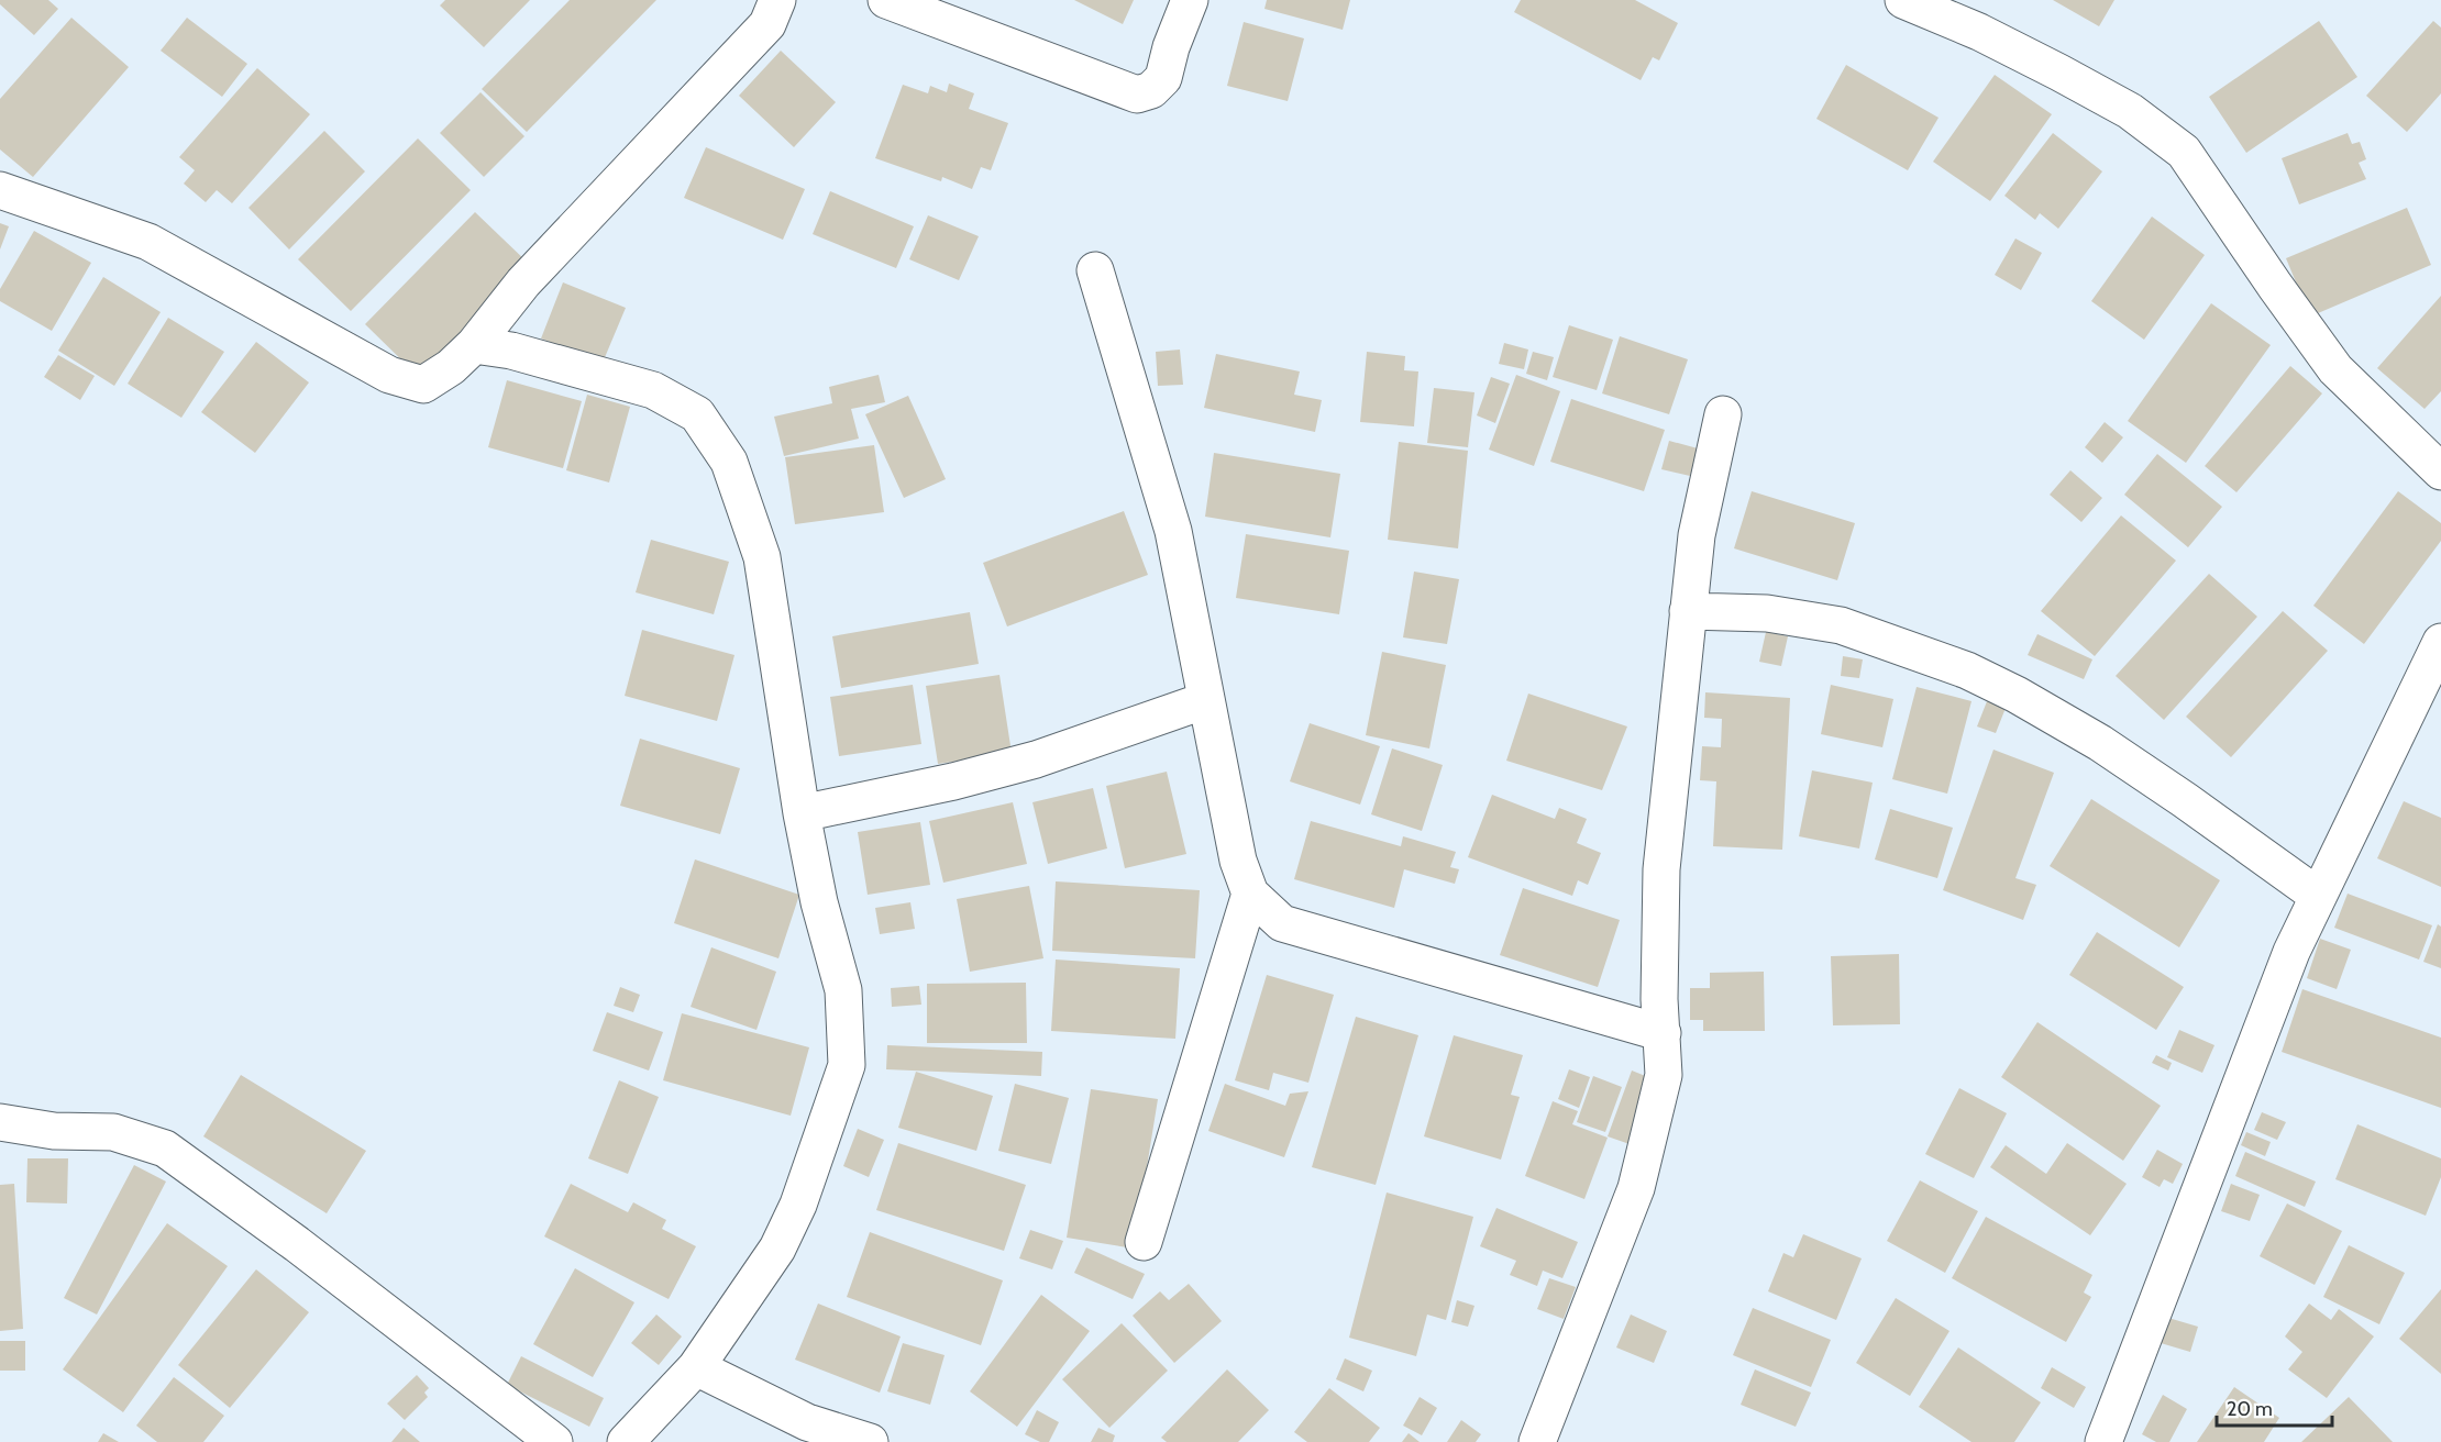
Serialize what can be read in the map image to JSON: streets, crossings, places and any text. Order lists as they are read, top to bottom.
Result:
{
  "scale_bar": "20 m"
}
